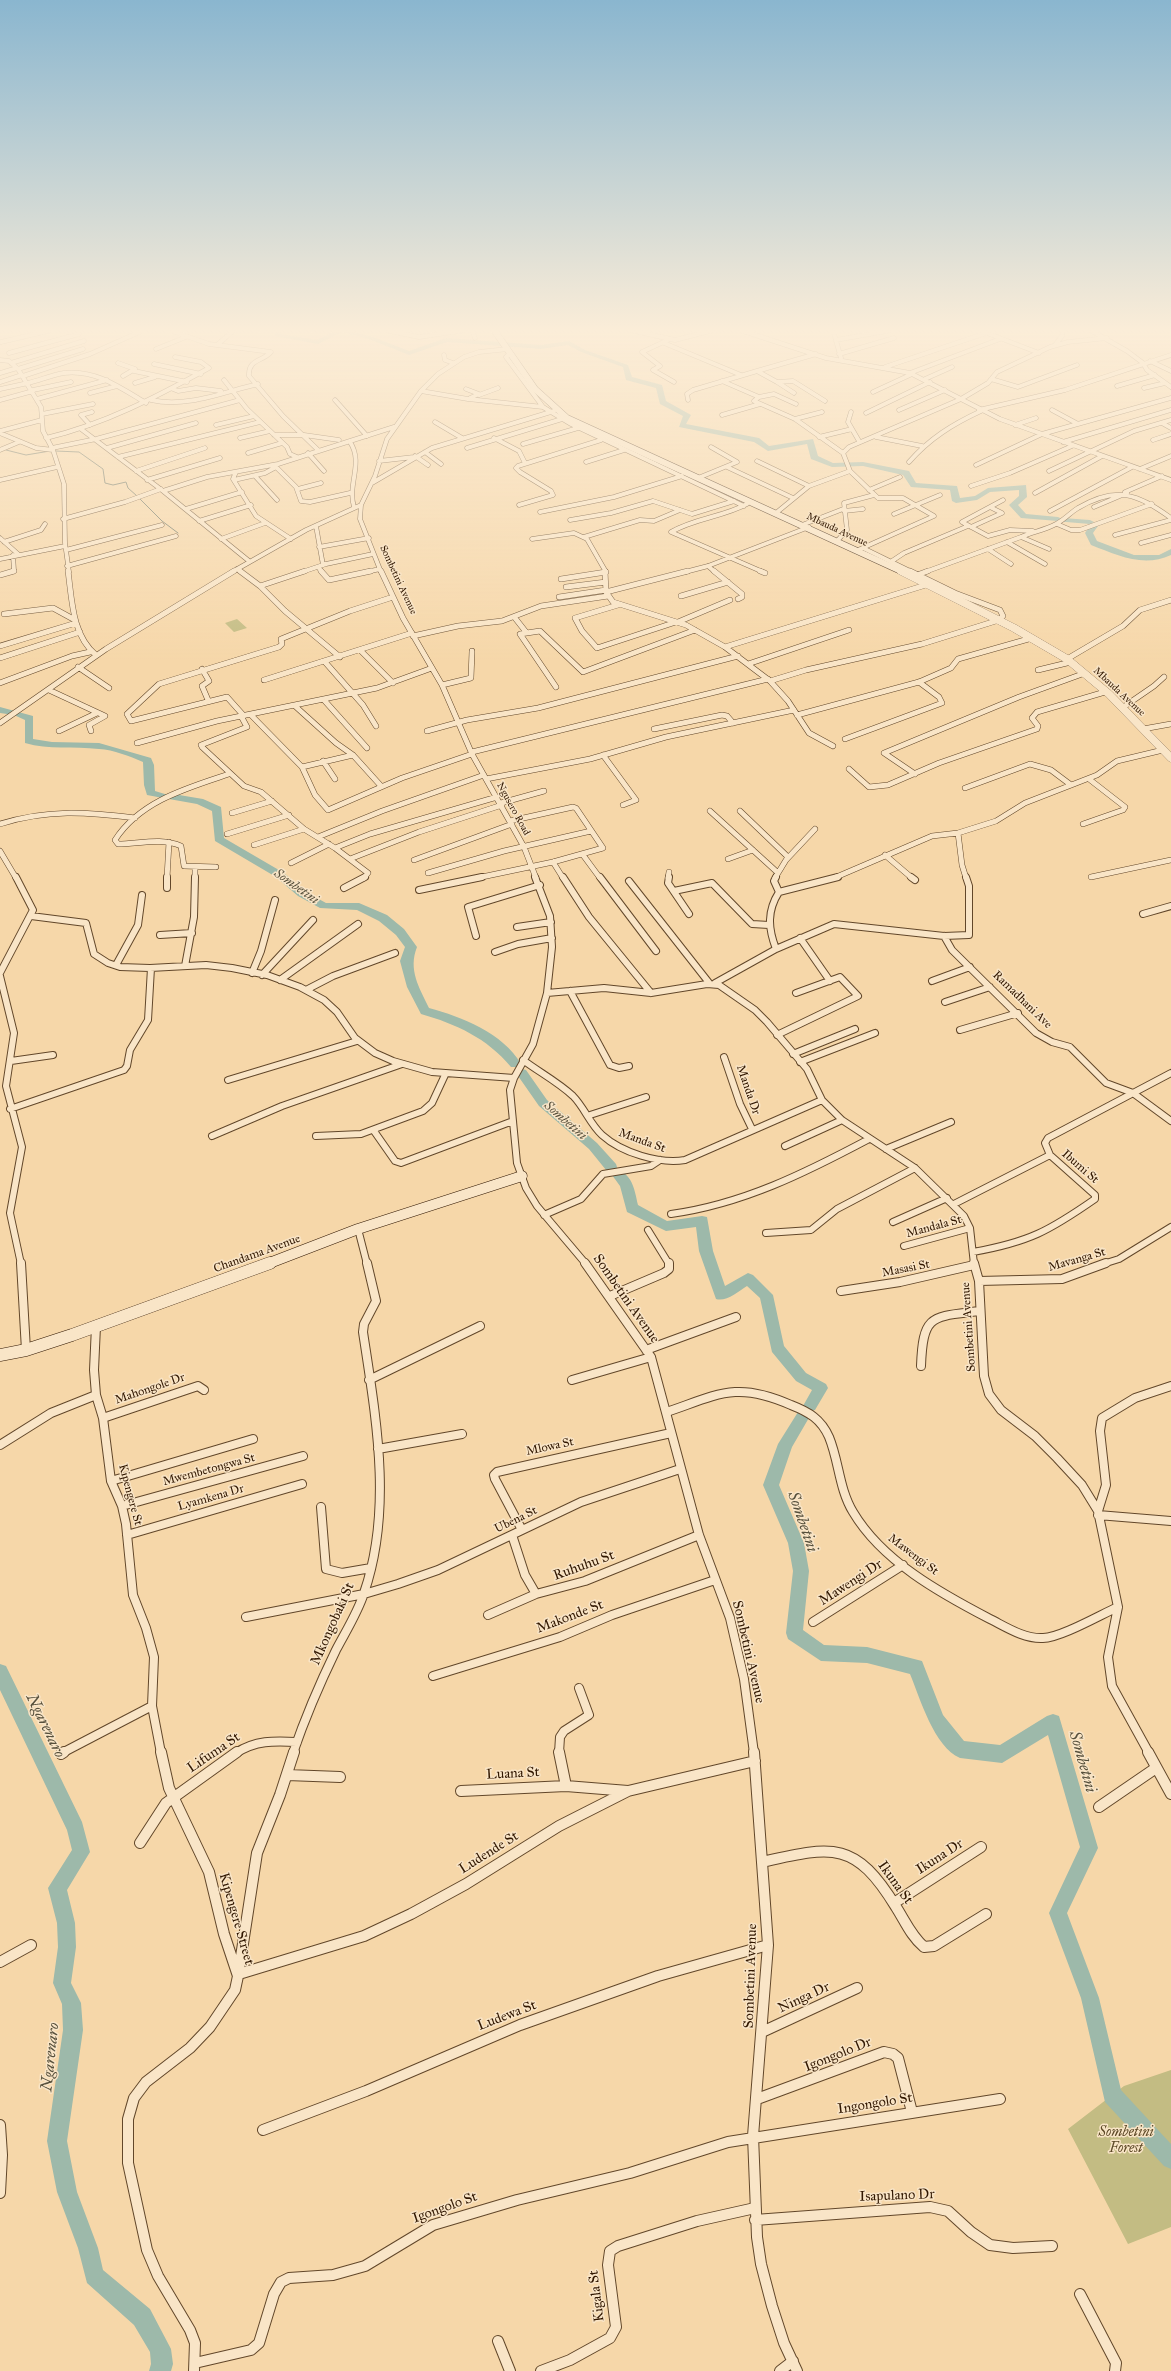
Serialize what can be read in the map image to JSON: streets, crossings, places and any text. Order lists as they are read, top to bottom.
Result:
{
  "streets": {
    "street": [
      "Mbauda Avenue",
      "Sombetini Avenue",
      "Ngusero Road",
      "Ramadhani Ave",
      "Manda Dr",
      "Manda St",
      "Ibumi St",
      "Mandala St",
      "Chandama Avenue",
      "Mavanga St",
      "Masasi St",
      "Mahongole Dr",
      "Mlowa St",
      "Mwembetongwa St",
      "Kipengere St",
      "Lyamkena Dr",
      "Ubena St",
      "Mawengi St",
      "Ruhuhu St",
      "Mawengi Dr",
      "Makonde St",
      "Mkongobaki St",
      "Lifuma St",
      "Luana St",
      "Ludende St",
      "Ikuna Dr",
      "Ikuna St",
      "Kipengere Street",
      "Ninga Dr",
      "Ludewa St",
      "Igongolo Dr",
      "Ingongolo St",
      "Isapulano Dr",
      "Igongolo St",
      "Kigala St"
    ]
  },
  "crossings": [
    ["Sombetini Avenue", "Ngusero Road"],
    ["Sombetini Avenue", "Manda St"],
    ["Sombetini Avenue", "Ibumi St"],
    ["Sombetini Avenue", "Mandala St"],
    ["Sombetini Avenue", "Chandama Avenue"],
    ["Sombetini Avenue", "Mavanga St"],
    ["Sombetini Avenue", "Masasi St"],
    ["Sombetini Avenue", "Mlowa St"],
    ["Sombetini Avenue", "Ubena St"],
    ["Sombetini Avenue", "Mawengi St"],
    ["Sombetini Avenue", "Ruhuhu St"],
    ["Sombetini Avenue", "Makonde St"],
    ["Sombetini Avenue", "Ludende St"],
    ["Sombetini Avenue", "Ikuna St"],
    ["Sombetini Avenue", "Ninga Dr"],
    ["Sombetini Avenue", "Ludewa St"],
    ["Sombetini Avenue", "Igongolo Dr"],
    ["Sombetini Avenue", "Ingongolo St"],
    ["Sombetini Avenue", "Isapulano Dr"],
    ["Sombetini Avenue", "Igongolo St"],
    ["Sombetini Avenue", "Kigala St"],
    ["Ramadhani Ave", "Ibumi St"],
    ["Manda Dr", "Manda St"],
    ["Chandama Avenue", "Kipengere St"],
    ["Chandama Avenue", "Mkongobaki St"],
    ["Mahongole Dr", "Kipengere St"],
    ["Mlowa St", "Ubena St"],
    ["Mwembetongwa St", "Kipengere St"],
    ["Kipengere St", "Lyamkena Dr"],
    ["Kipengere St", "Kipengere Street"],
    ["Ubena St", "Mkongobaki St"],
    ["Mawengi St", "Mawengi Dr"],
    ["Mkongobaki St", "Lifuma St"],
    ["Mkongobaki St", "Ludende St"],
    ["Mkongobaki St", "Kipengere Street"],
    ["Lifuma St", "Kipengere Street"],
    ["Luana St", "Ludende St"],
    ["Ludende St", "Kipengere Street"],
    ["Ikuna Dr", "Ikuna St"],
    ["Kipengere Street", "Igongolo St"],
    ["Igongolo Dr", "Ingongolo St"],
    ["Ingongolo St", "Igongolo St"],
    ["Isapulano Dr", "Kigala St"]
  ],
  "water": ["Sombetini", "Ngarenaro"],
  "parks": ["Sombetini Forest"]
}
